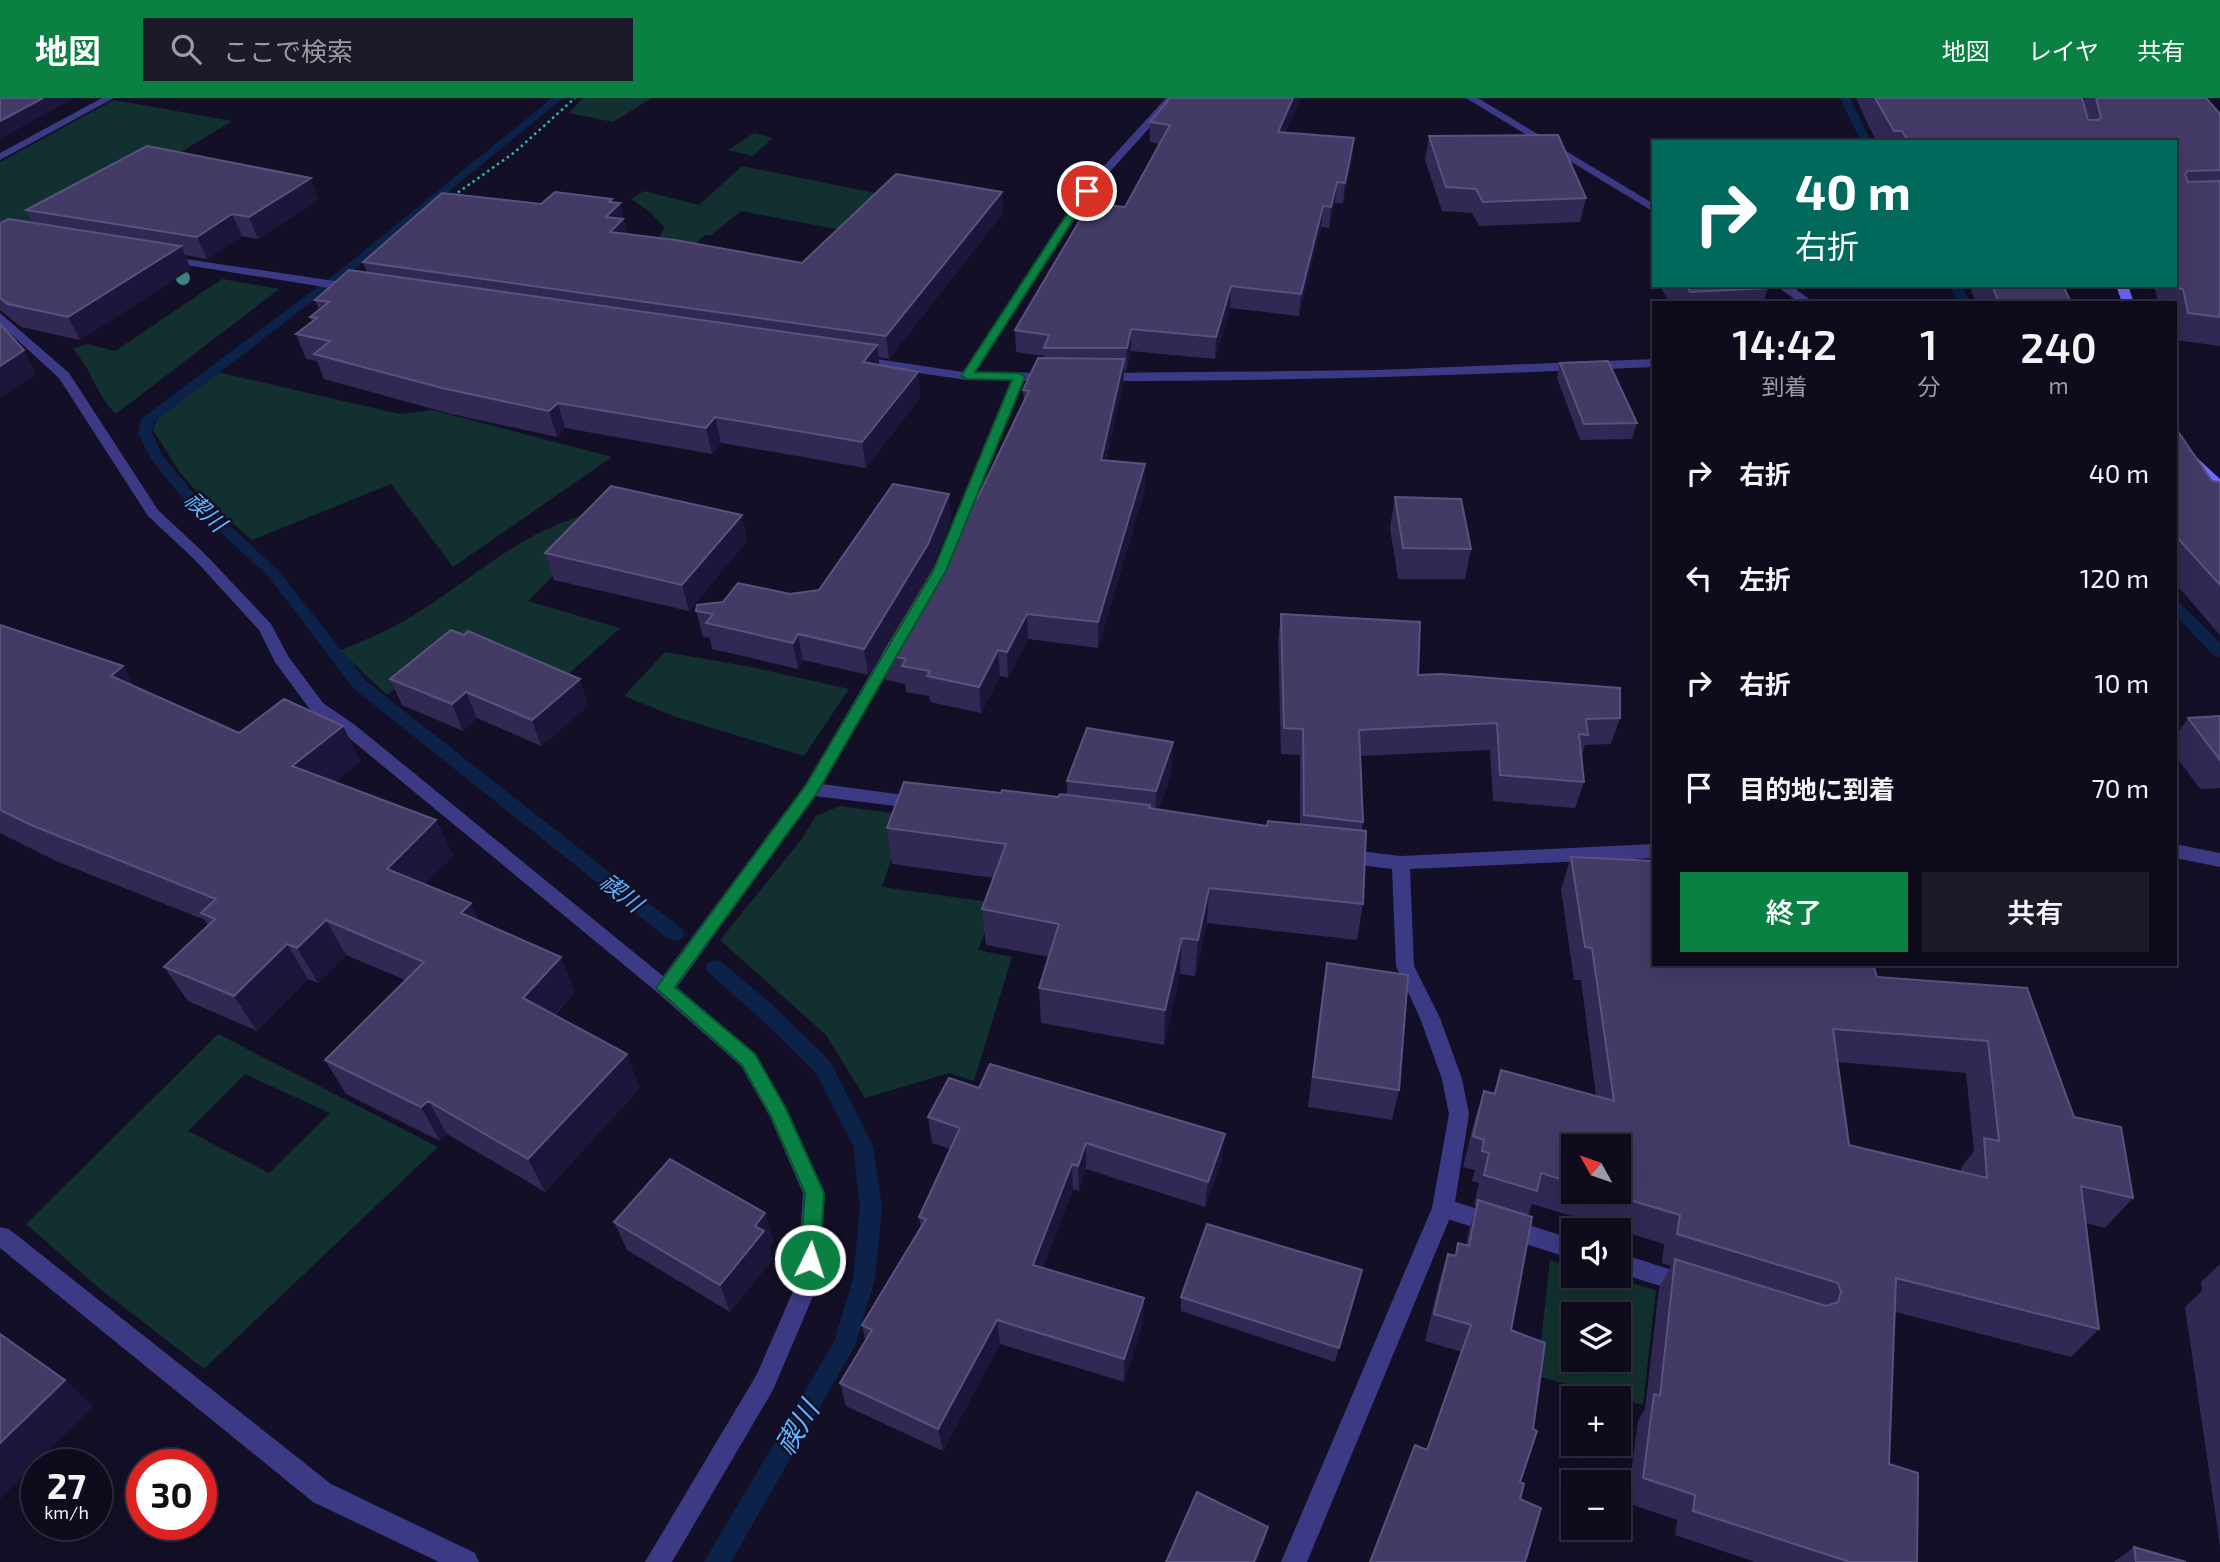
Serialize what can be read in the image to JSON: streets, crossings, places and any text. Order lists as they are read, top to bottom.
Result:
{
  "water": ["禊川"],
  "north": "top left",
  "page": {
    "header": "地図",
    "search": "ここで検索",
    "nav": ["地図", "レイヤ", "共有"],
    "turn": ["40 m", "右折"],
    "eta": [
      "14:42",
      "到着",
      "1",
      "分",
      "240",
      "m"
    ],
    "list": [
      {
        "name": "右折",
        "value": "40 m"
      },
      {
        "name": "左折",
        "value": "120 m"
      },
      {
        "name": "右折",
        "value": "10 m"
      },
      {
        "name": "目的地に到着",
        "value": "70 m"
      }
    ],
    "buttons": ["終了", "共有"],
    "map_buttons": ["+", "−"],
    "speed": "27 km/h",
    "limit": "30"
  }
}
